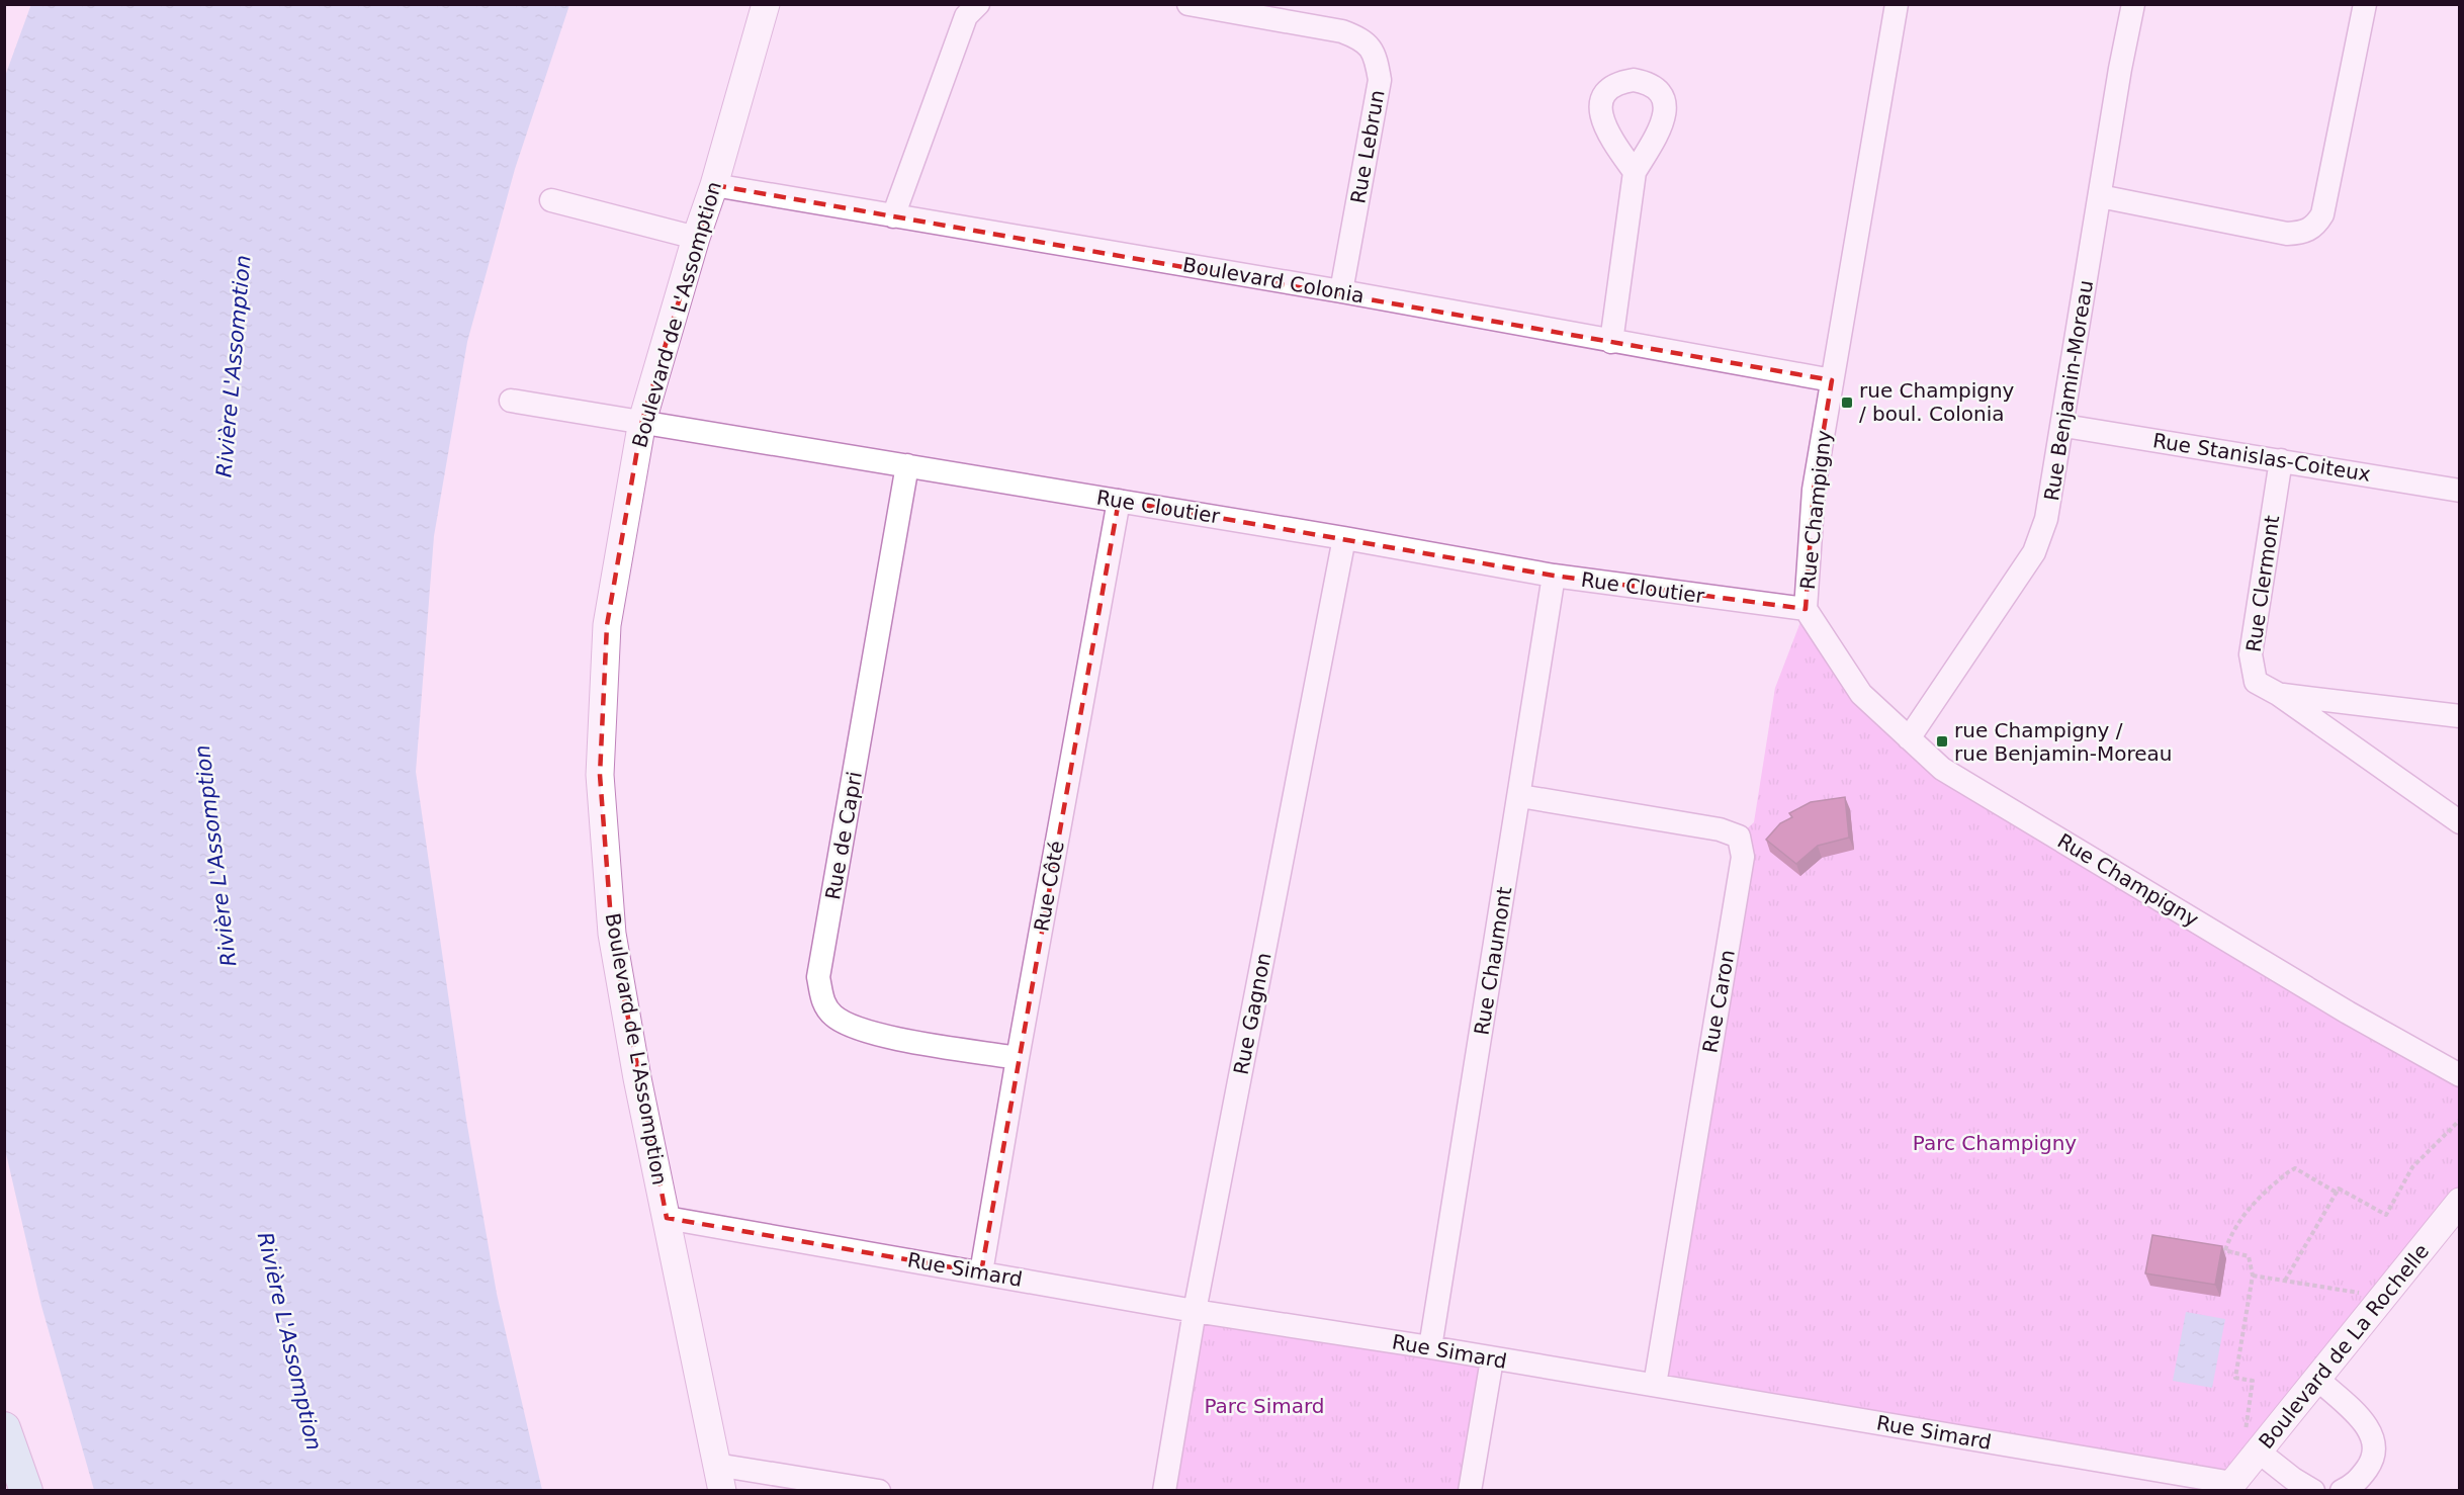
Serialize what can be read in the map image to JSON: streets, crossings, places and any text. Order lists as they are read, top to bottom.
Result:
{
  "streets": {
    "street": [
      "Rue Lebrun",
      "Boulevard Colonia",
      "Boulevard de L'Assomption",
      "Rue Benjamin-Moreau",
      "Rue Stanislas-Coiteux",
      "Rue Cloutier",
      "Rue Champigny",
      "Rue Clermont",
      "Rue de Capri",
      "Rue Côté",
      "Rue Chaumont",
      "Rue Caron",
      "Rue Gagnon",
      "Rue Simard",
      "Boulevard de La Rochelle"
    ]
  },
  "crossings": [
    ["Rue Lebrun", "Boulevard Colonia"],
    ["Boulevard Colonia", "Boulevard de L'Assomption"],
    ["Boulevard Colonia", "Rue Champigny"],
    ["Boulevard de L'Assomption", "Rue Cloutier"],
    ["Boulevard de L'Assomption", "Rue Simard"],
    ["Rue Benjamin-Moreau", "Rue Stanislas-Coiteux"],
    ["Rue Benjamin-Moreau", "Rue Champigny"],
    ["Rue Stanislas-Coiteux", "Rue Clermont"],
    ["Rue Cloutier", "Rue Champigny"],
    ["Rue Cloutier", "Rue de Capri"],
    ["Rue Cloutier", "Rue Côté"],
    ["Rue Cloutier", "Rue Chaumont"],
    ["Rue Cloutier", "Rue Gagnon"],
    ["Rue de Capri", "Rue Côté"],
    ["Rue Côté", "Rue Simard"],
    ["Rue Chaumont", "Rue Caron"],
    ["Rue Chaumont", "Rue Simard"],
    ["Rue Caron", "Rue Simard"],
    ["Rue Gagnon", "Rue Simard"],
    ["Rue Simard", "Boulevard de La Rochelle"]
  ],
  "water": ["Rivière L'Assomption"],
  "parks": ["Parc Champigny", "Parc Simard"],
  "places": {
    "transit": ["rue Champigny / boul. Colonia", "rue Champigny / rue Benjamin-Moreau"]
  }
}
